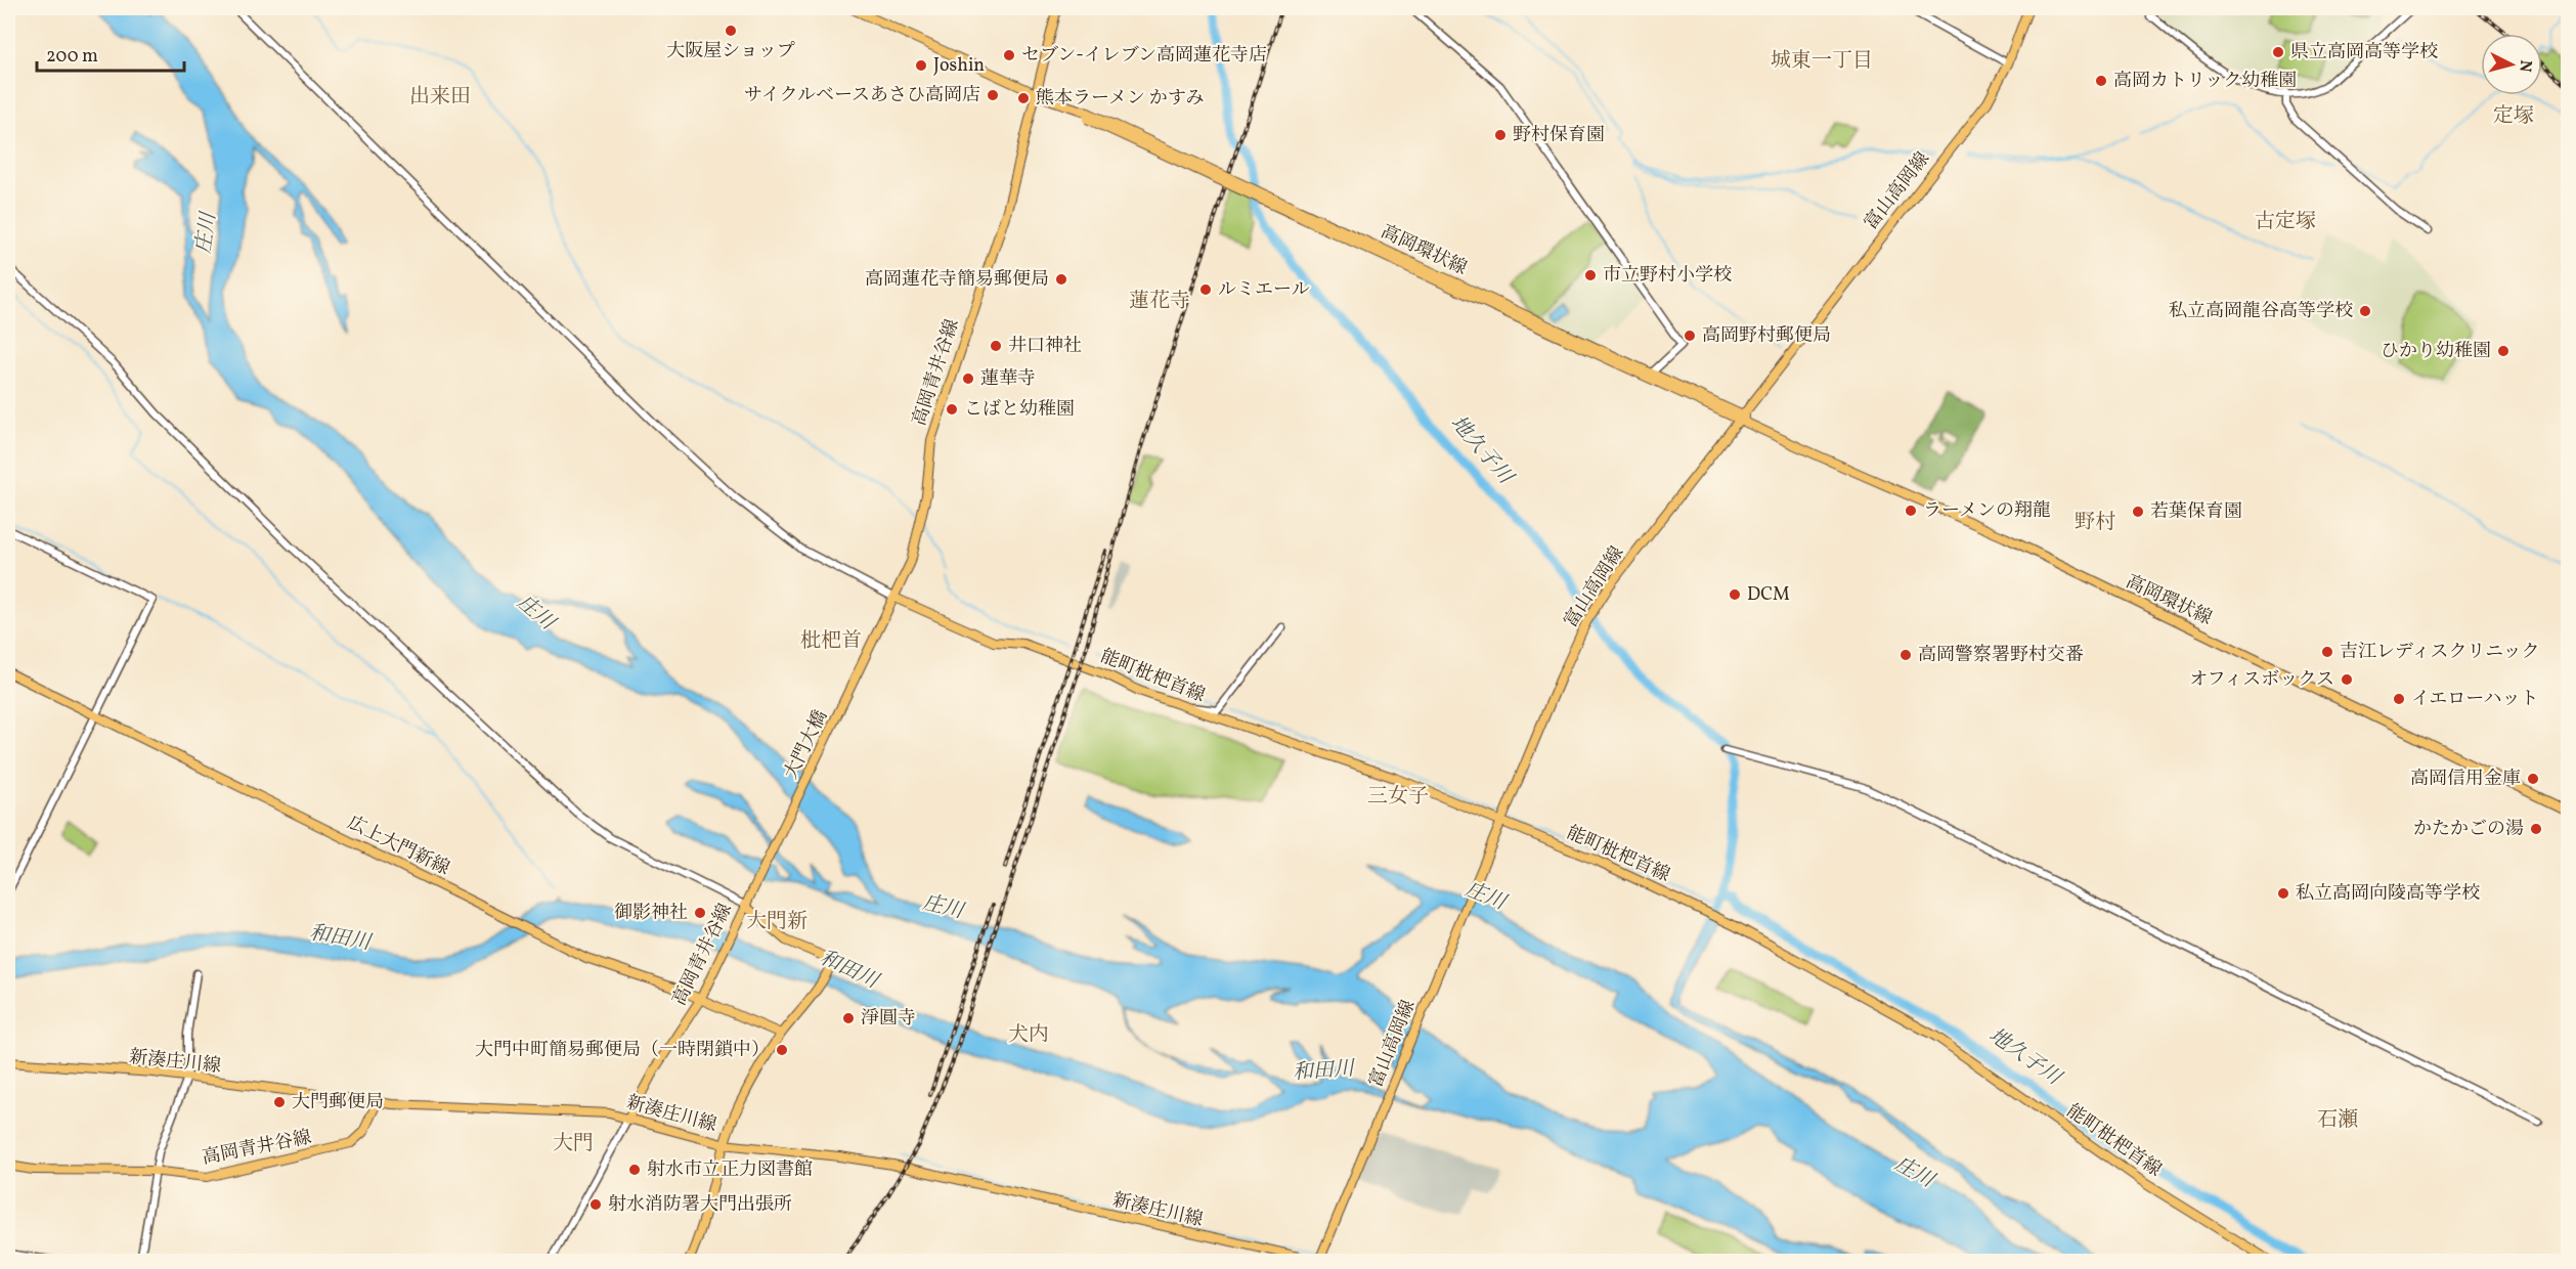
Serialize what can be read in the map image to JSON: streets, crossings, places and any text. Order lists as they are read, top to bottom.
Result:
{
  "streets": {
    "main road": [
      "富山高岡線",
      "高岡環状線",
      "高岡青井谷線",
      "能町枇杷首線",
      "大門大橋",
      "広上大門新線",
      "新湊庄川線"
    ]
  },
  "crossings": [
    ["富山高岡線", "高岡環状線"],
    ["富山高岡線", "能町枇杷首線"],
    ["富山高岡線", "新湊庄川線"],
    ["高岡環状線", "高岡青井谷線"],
    ["高岡青井谷線", "能町枇杷首線"],
    ["高岡青井谷線", "大門大橋"],
    ["高岡青井谷線", "広上大門新線"],
    ["高岡青井谷線", "新湊庄川線"],
    ["能町枇杷首線", "大門大橋"]
  ],
  "districts": [
    "城東一丁目",
    "出来田",
    "定塚",
    "古定塚",
    "蓮花寺",
    "野村",
    "枇杷首",
    "三女子",
    "大門新",
    "犬内",
    "石瀬",
    "大門"
  ],
  "water": ["庄川", "地久子川", "和田川"],
  "places": [
    "大阪屋ショップ",
    "県立高岡高等学校",
    "セブン-イレブン高岡蓮花寺店",
    "Joshin",
    "高岡カトリック幼稚園",
    "サイクルベースあさひ高岡店",
    "熊本ラーメン かすみ",
    "野村保育園",
    "市立野村小学校",
    "高岡蓮花寺簡易郵便局",
    "ルミエール",
    "私立高岡龍谷高等学校",
    "高岡野村郵便局",
    "井口神社",
    "ひかり幼稚園",
    "蓮華寺",
    "こばと幼稚園",
    "ラーメンの翔龍",
    "若葉保育園",
    "DCM",
    "吉江レディスクリニック",
    "高岡警察署野村交番",
    "オフィスボックス",
    "イエローハット",
    "高岡信用金庫",
    "かたかごの湯",
    "私立高岡向陵高等学校",
    "御影神社",
    "淨圓寺",
    "大門中町簡易郵便局（一時閉鎖中）",
    "大門郵便局",
    "射水市立正力図書館",
    "射水消防署大門出張所"
  ],
  "scale_bar": "200 m",
  "north": "right"
}
